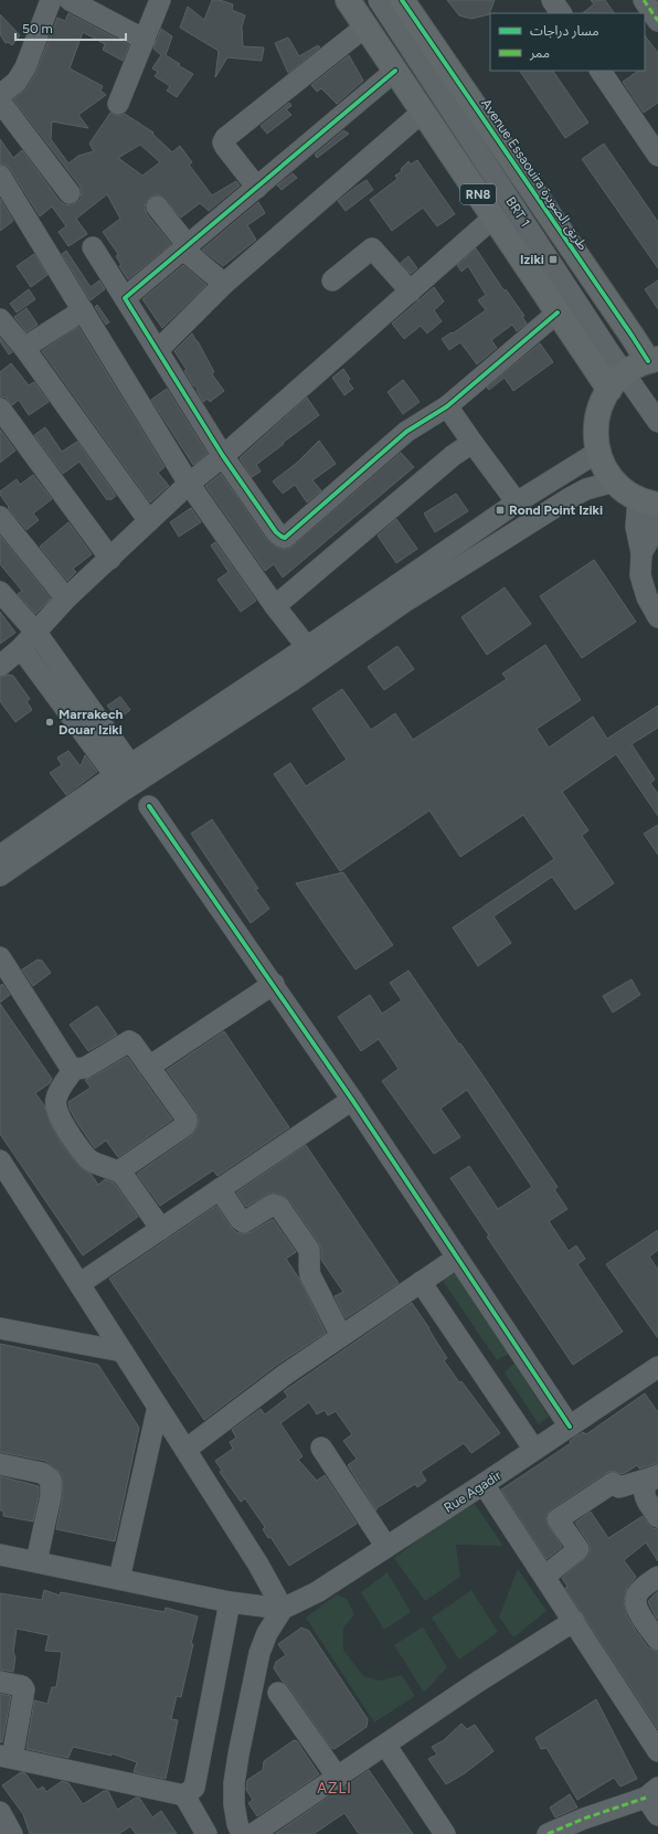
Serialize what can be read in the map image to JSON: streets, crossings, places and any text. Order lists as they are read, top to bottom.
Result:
{
  "streets": {
    "main road": ["Avenue Essaouira طريق الصويرة", "RN8"],
    "street": ["BRT 1", "Rue Agadir"]
  },
  "crossings": [
    ["RN8", "BRT 1"]
  ],
  "districts": ["AZLI"],
  "places": {
    "transit": ["Iziki", "Rond Point Iziki"],
    "other": ["Marrakech Douar Iziki"]
  },
  "legend": ["مسار دراجات", "ممر"],
  "scale_bar": "50 m"
}
